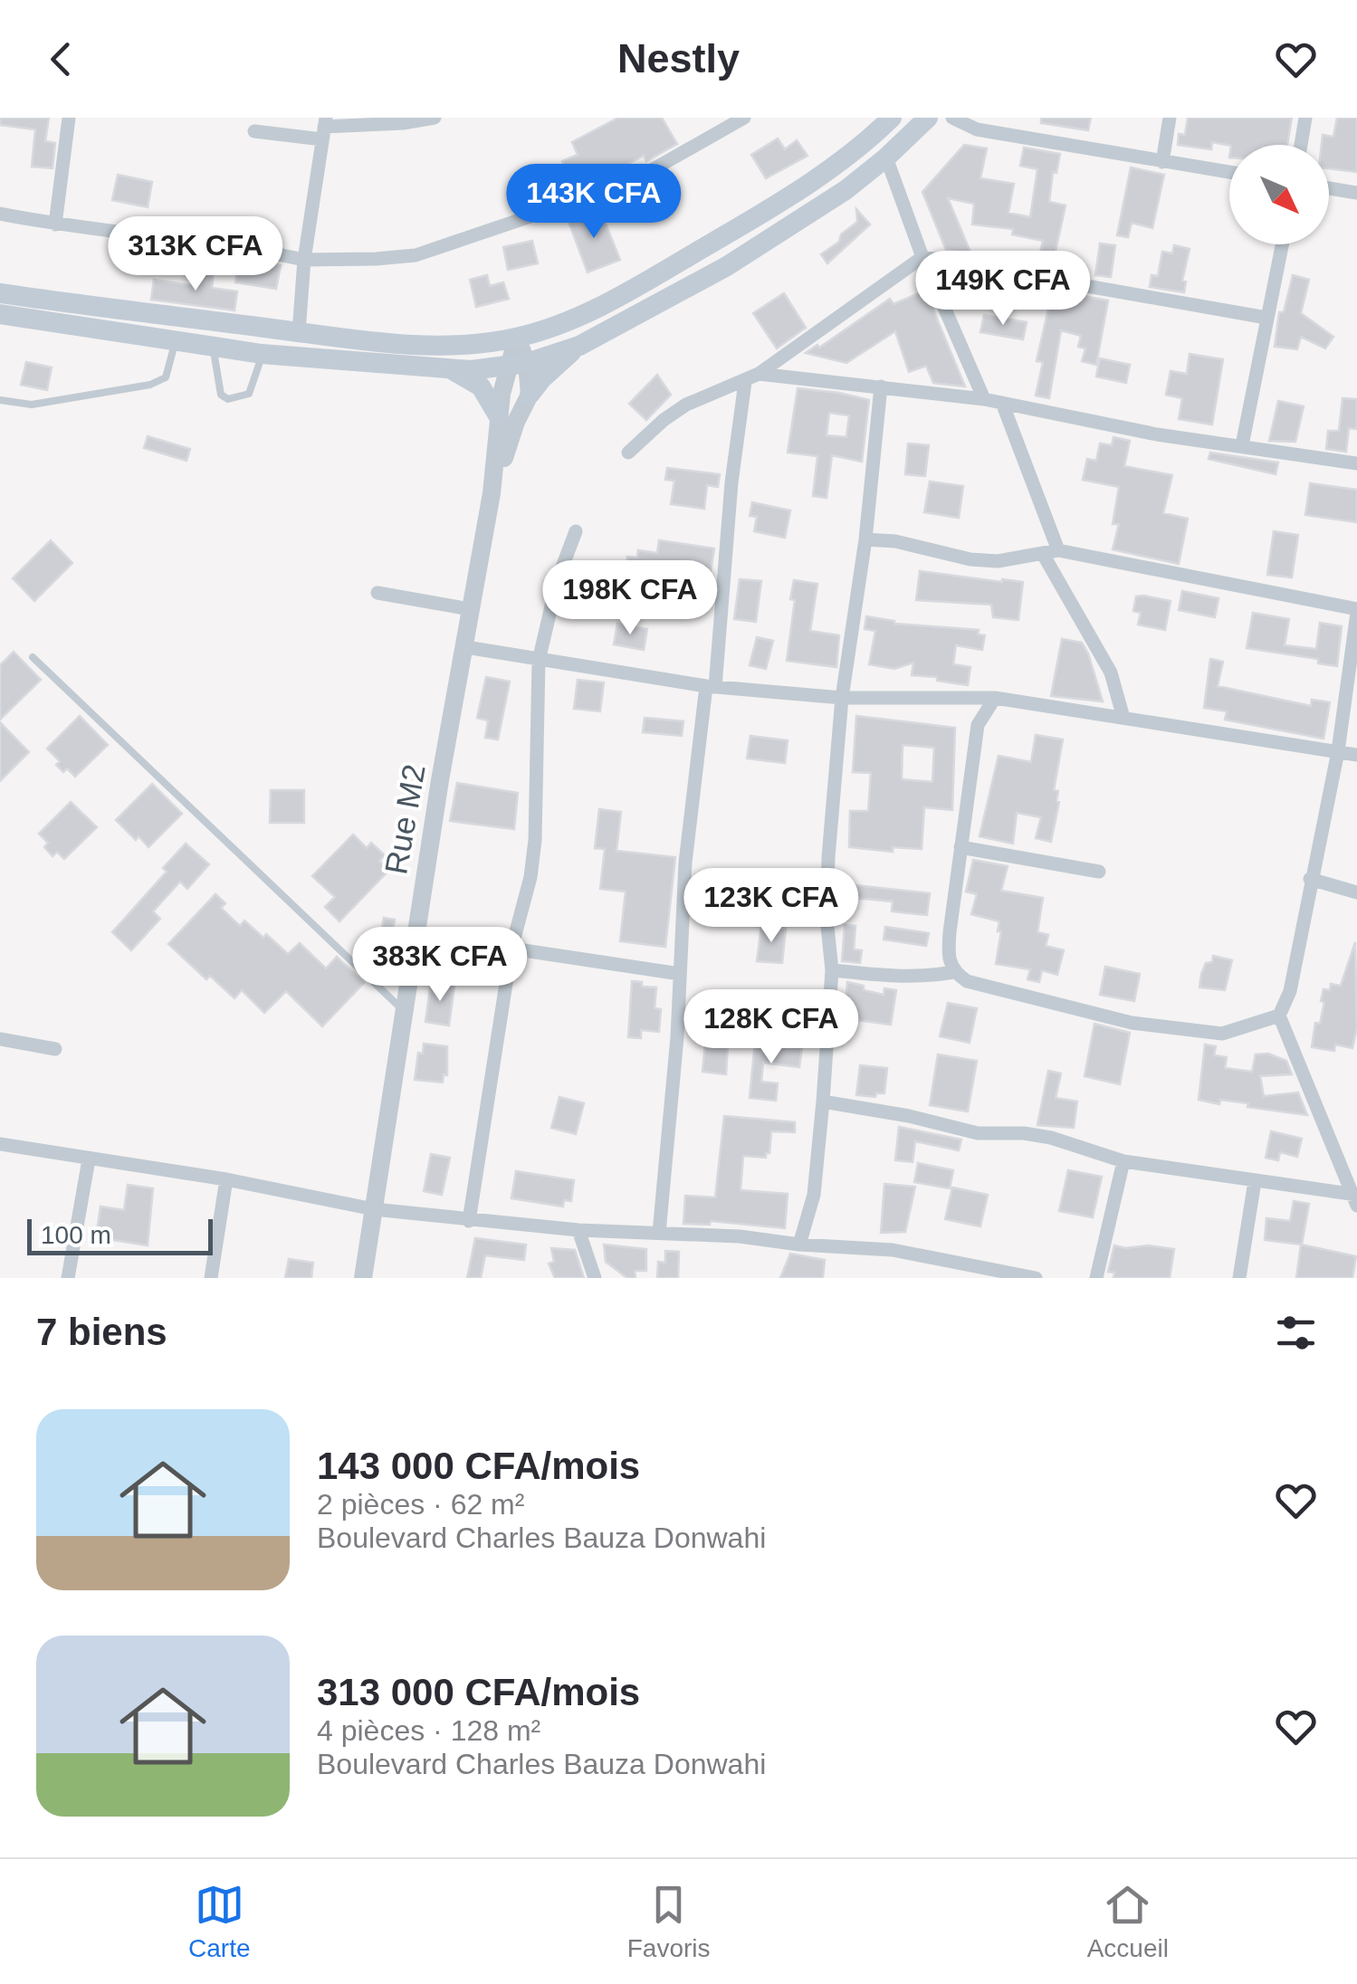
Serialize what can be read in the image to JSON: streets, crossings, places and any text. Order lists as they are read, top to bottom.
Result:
{
  "streets": {
    "street": ["Rue M2"]
  },
  "scale_bar": "100 m",
  "north": "bottom right",
  "page": {
    "header": "Nestly",
    "price": [
      "143K CFA",
      "313K CFA",
      "149K CFA",
      "198K CFA",
      "123K CFA",
      "383K CFA",
      "128K CFA"
    ],
    "scale": "100 m",
    "heading": "7 biens",
    "list": [
      {
        "name": "143 000 CFA/mois",
        "note": "2 pièces · 62 m² · Boulevard Charles Bauza Donwahi"
      },
      {
        "name": "313 000 CFA/mois",
        "note": "4 pièces · 128 m² · Boulevard Charles Bauza Donwahi"
      }
    ],
    "tabs": ["Carte", "Favoris", "Accueil"]
  }
}
